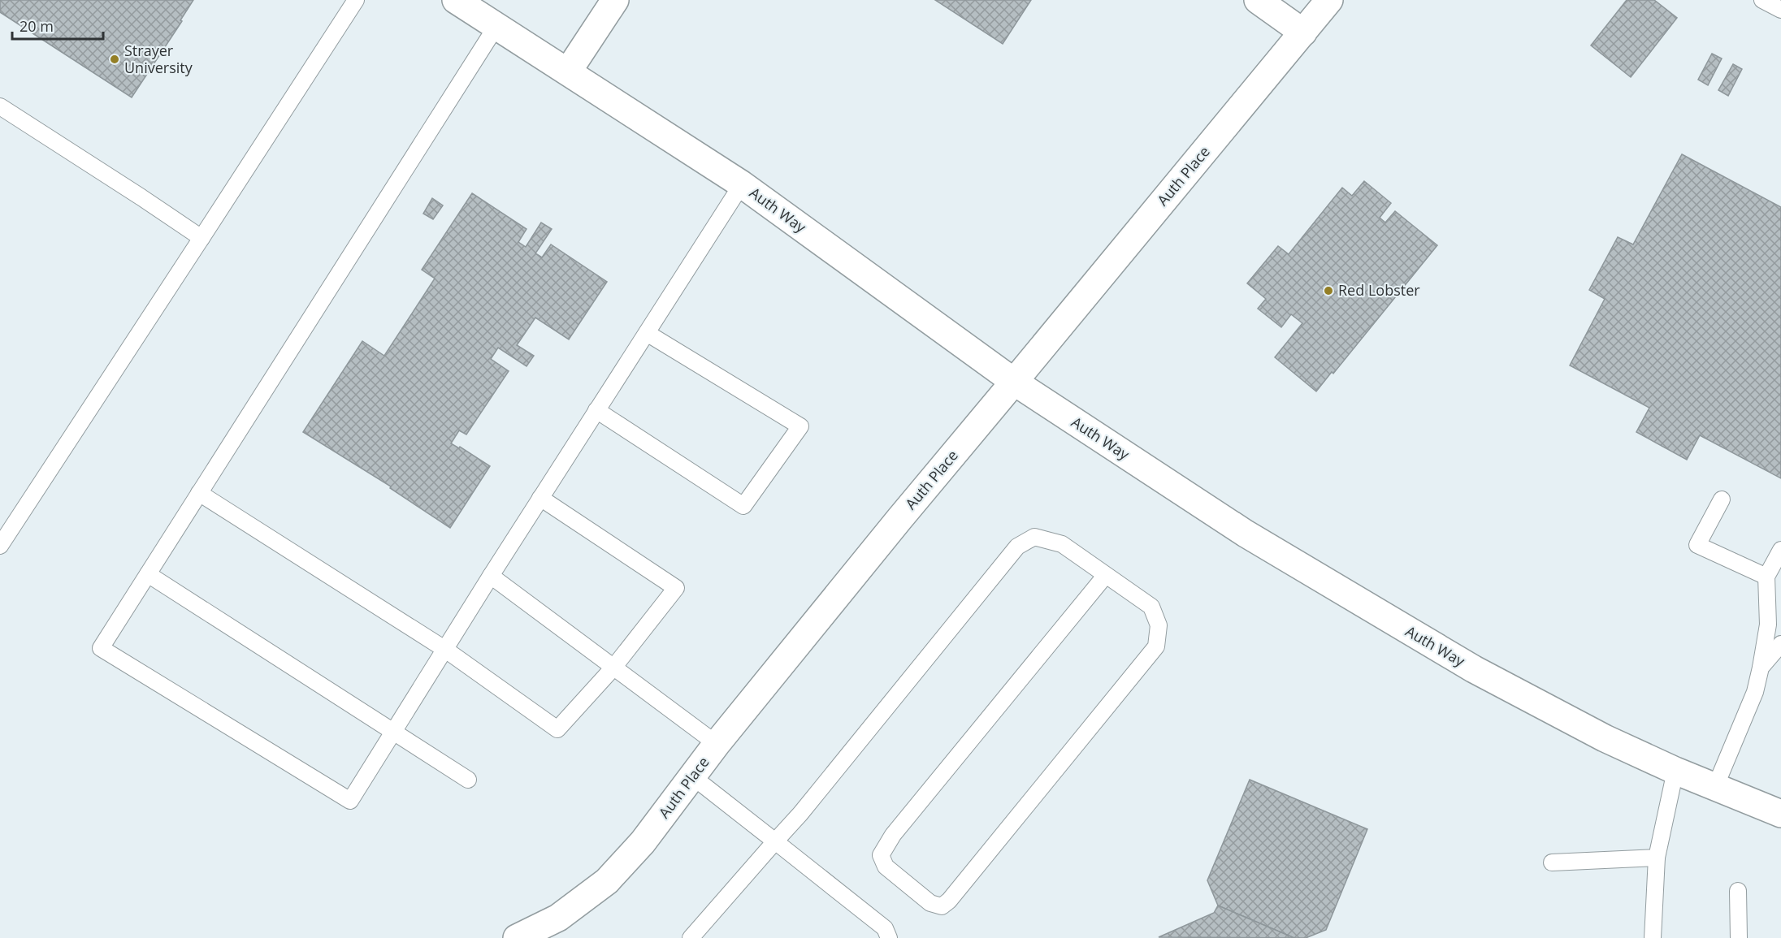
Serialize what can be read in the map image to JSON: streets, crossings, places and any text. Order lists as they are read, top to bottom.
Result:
{
  "streets": {
    "street": ["Auth Place", "Auth Way"]
  },
  "crossings": [
    ["Auth Place", "Auth Way"]
  ],
  "places": ["Strayer University", "Red Lobster"],
  "scale_bar": "20 m"
}
